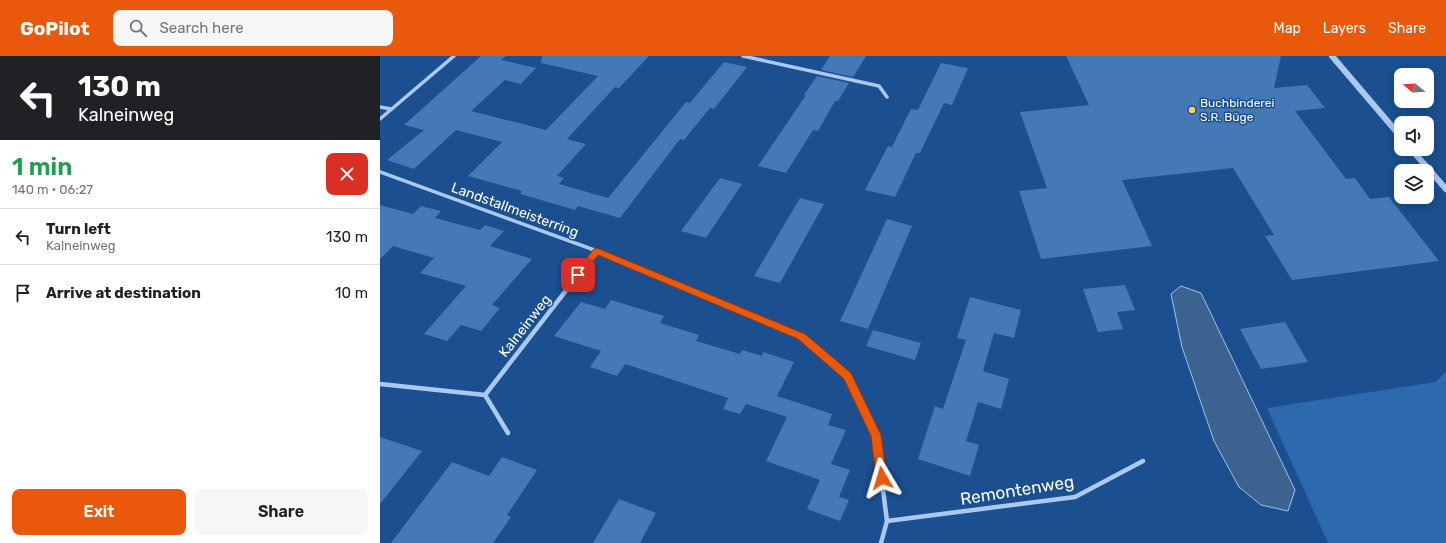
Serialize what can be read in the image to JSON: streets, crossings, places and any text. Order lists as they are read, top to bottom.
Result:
{
  "streets": {
    "street": ["Landstallmeisterring", "Kalneinweg", "Remontenweg"]
  },
  "crossings": [
    ["Landstallmeisterring", "Kalneinweg"],
    ["Landstallmeisterring", "Remontenweg"]
  ],
  "places": ["Buchbinderei S.R. Büge"],
  "north": "left",
  "page": {
    "header": "GoPilot",
    "search": "Search here",
    "nav": ["Map", "Layers", "Share"],
    "turn": ["130 m", "Kalneinweg"],
    "heading": ["1 min", "140 m · 06:27"],
    "list": [
      {
        "name": "Turn left",
        "note": "Kalneinweg",
        "value": "130 m"
      },
      {
        "name": "Arrive at destination",
        "value": "10 m"
      }
    ],
    "buttons": ["Exit", "Share"]
  }
}
